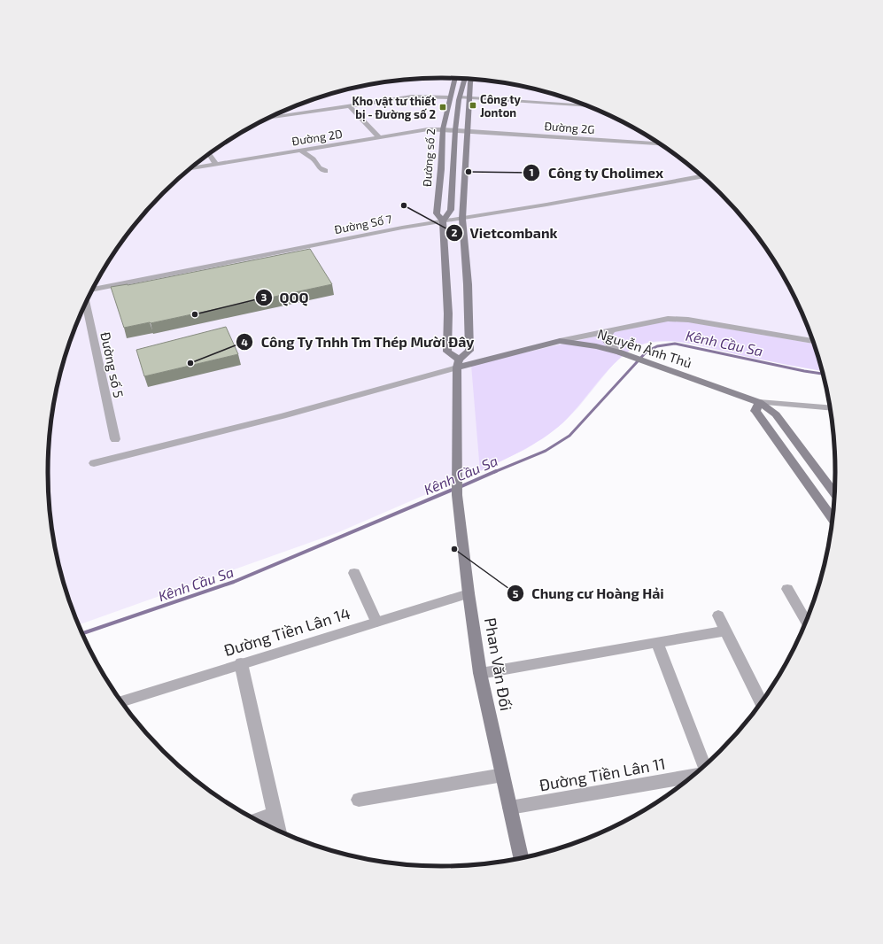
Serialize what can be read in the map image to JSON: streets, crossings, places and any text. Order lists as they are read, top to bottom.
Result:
{
  "streets": {
    "main road": ["Đường số 2", "Nguyễn Ảnh Thủ", "Phan Văn Đối"],
    "street": [
      "Đường 2G",
      "Đường 2D",
      "Đường Số 7",
      "Đường số 5",
      "Đường Tiền Lân 14",
      "Đường Tiền Lân 11"
    ]
  },
  "crossings": [
    ["Đường 2G", "Đường 2D"],
    ["Đường 2G", "Đường số 2"],
    ["Đường 2D", "Đường số 2"],
    ["Đường số 2", "Đường Số 7"],
    ["Đường số 2", "Nguyễn Ảnh Thủ"],
    ["Đường số 2", "Phan Văn Đối"],
    ["Nguyễn Ảnh Thủ", "Phan Văn Đối"],
    ["Đường Tiền Lân 14", "Phan Văn Đối"],
    ["Phan Văn Đối", "Đường Tiền Lân 11"]
  ],
  "water": ["Kênh Cầu Sa"],
  "places": {
    "transit": ["Công ty Jonton", "Kho vật tư thiết bị - Đường số 2"],
    "other": [
      "Công ty Cholimex",
      "Vietcombank",
      "QOQ",
      "Công Ty Tnhh Tm Thép Mười Đây",
      "Chung cư Hoàng Hải"
    ]
  }
}
